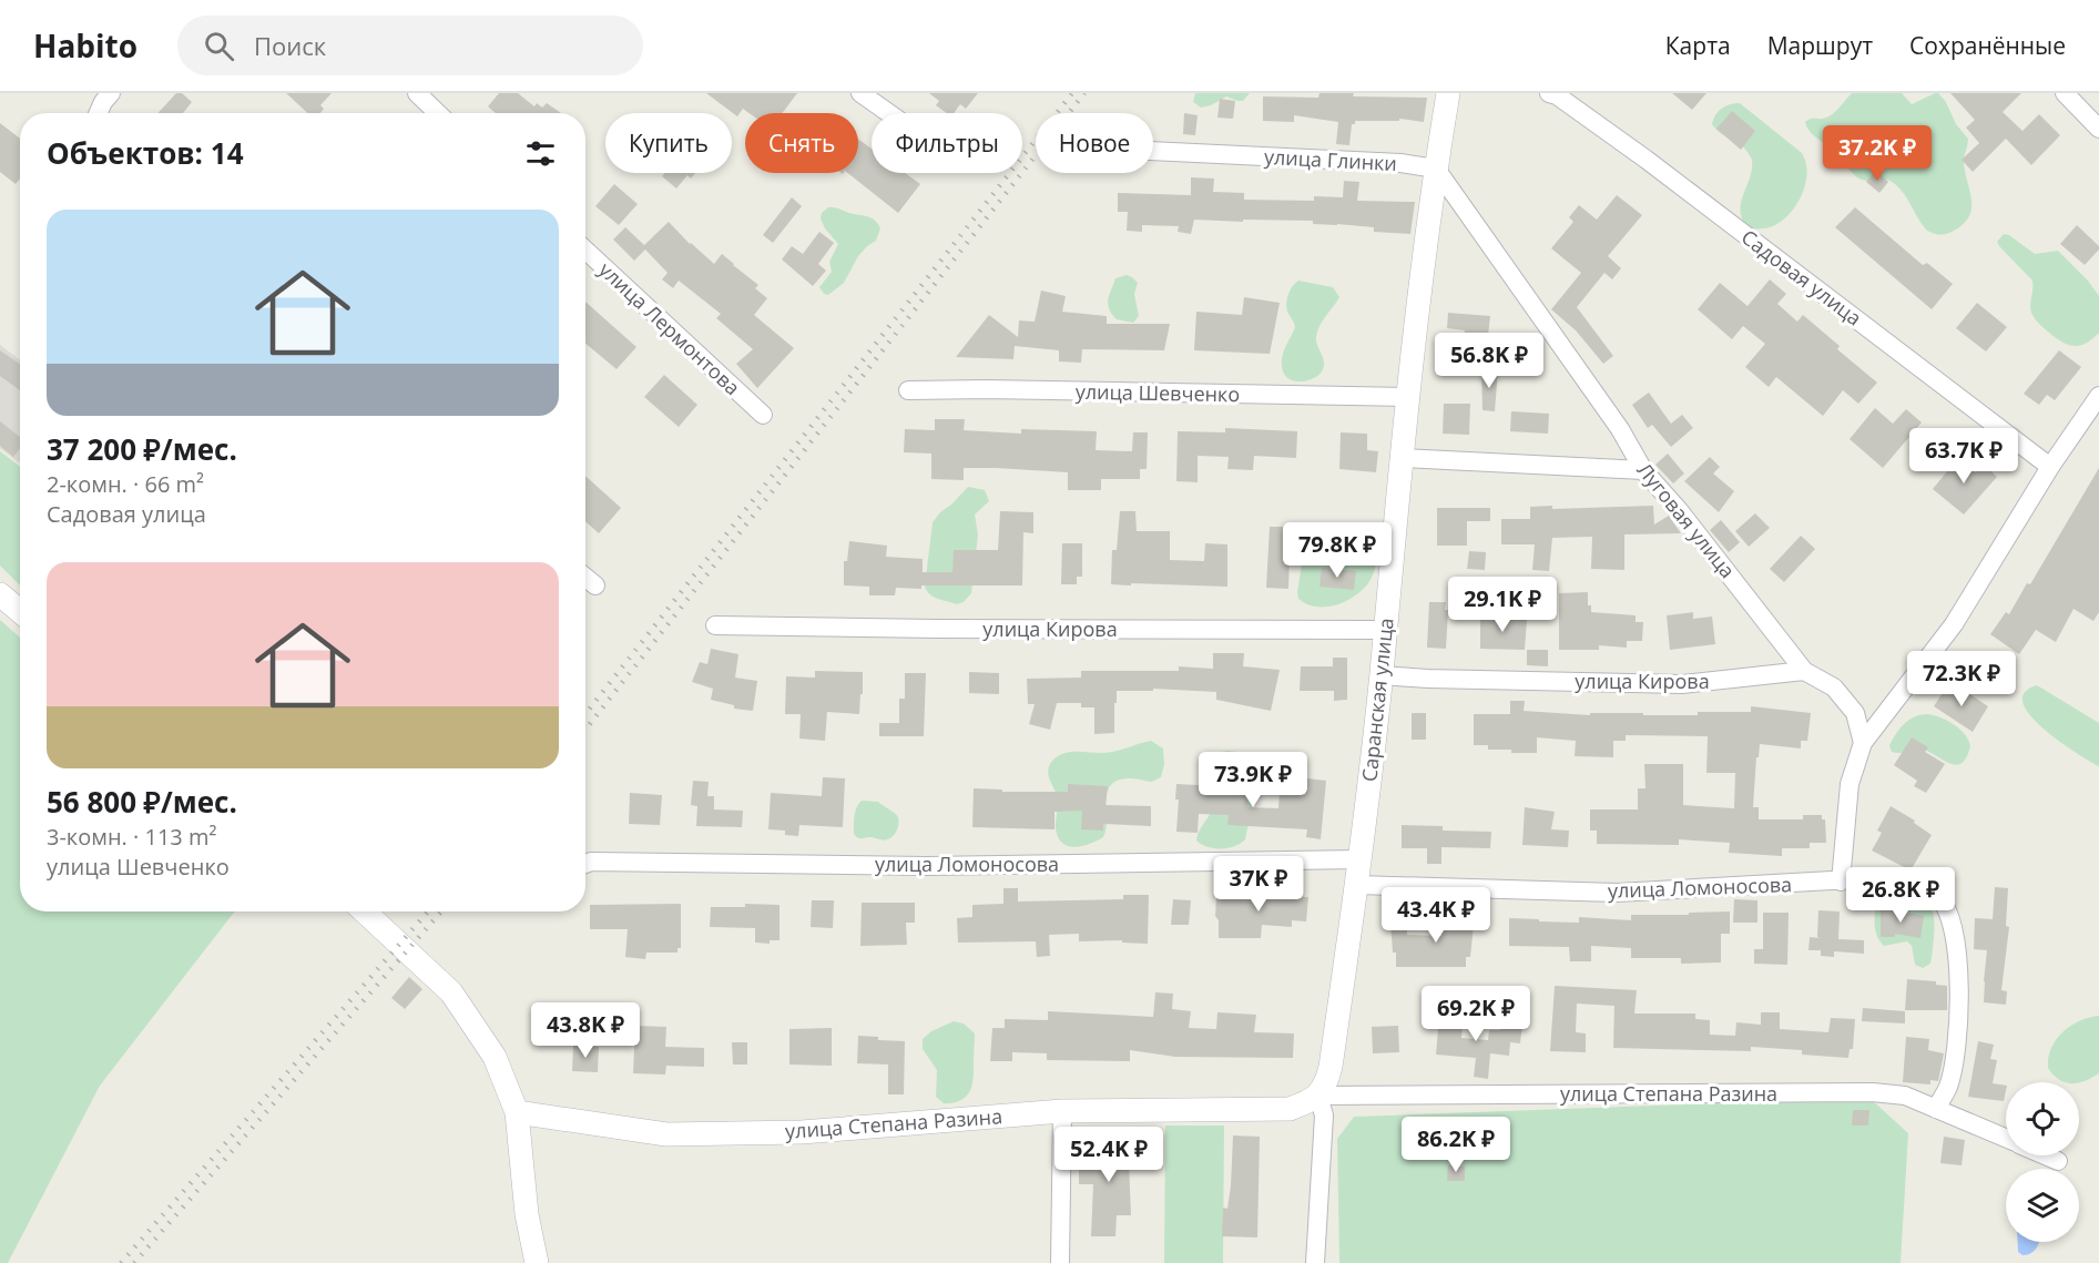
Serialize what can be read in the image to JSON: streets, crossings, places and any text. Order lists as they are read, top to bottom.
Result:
{
  "streets": {
    "street": [
      "улица Глинки",
      "Садовая улица",
      "улица Лермонтова",
      "улица Шевченко",
      "Луговая улица",
      "улица Кирова",
      "Саранская улица",
      "улица Ломоносова",
      "улица Степана Разина"
    ]
  },
  "crossings": [
    ["улица Глинки", "Луговая улица"],
    ["улица Глинки", "Саранская улица"],
    ["улица Шевченко", "Саранская улица"],
    ["Луговая улица", "улица Кирова"],
    ["Луговая улица", "Саранская улица"],
    ["улица Кирова", "Саранская улица"],
    ["Саранская улица", "улица Ломоносова"],
    ["Саранская улица", "улица Степана Разина"],
    ["улица Ломоносова", "улица Степана Разина"]
  ],
  "page": {
    "header": "Habito",
    "search": "Поиск",
    "nav": ["Карта", "Маршрут", "Сохранённые"],
    "chip": [
      "Купить",
      "Снять",
      "Фильтры",
      "Новое"
    ],
    "heading": "Объектов: 14",
    "price": [
      "37.2K ₽",
      "56.8K ₽",
      "63.7K ₽",
      "79.8K ₽",
      "29.1K ₽",
      "72.3K ₽",
      "73.9K ₽",
      "37K ₽",
      "26.8K ₽",
      "43.4K ₽",
      "69.2K ₽",
      "43.8K ₽",
      "86.2K ₽",
      "52.4K ₽"
    ],
    "list": [
      {
        "name": "37 200 ₽/мес.",
        "note": "2-комн. · 66 m² · Садовая улица"
      },
      {
        "name": "56 800 ₽/мес.",
        "note": "3-комн. · 113 m² · улица Шевченко"
      }
    ]
  }
}
